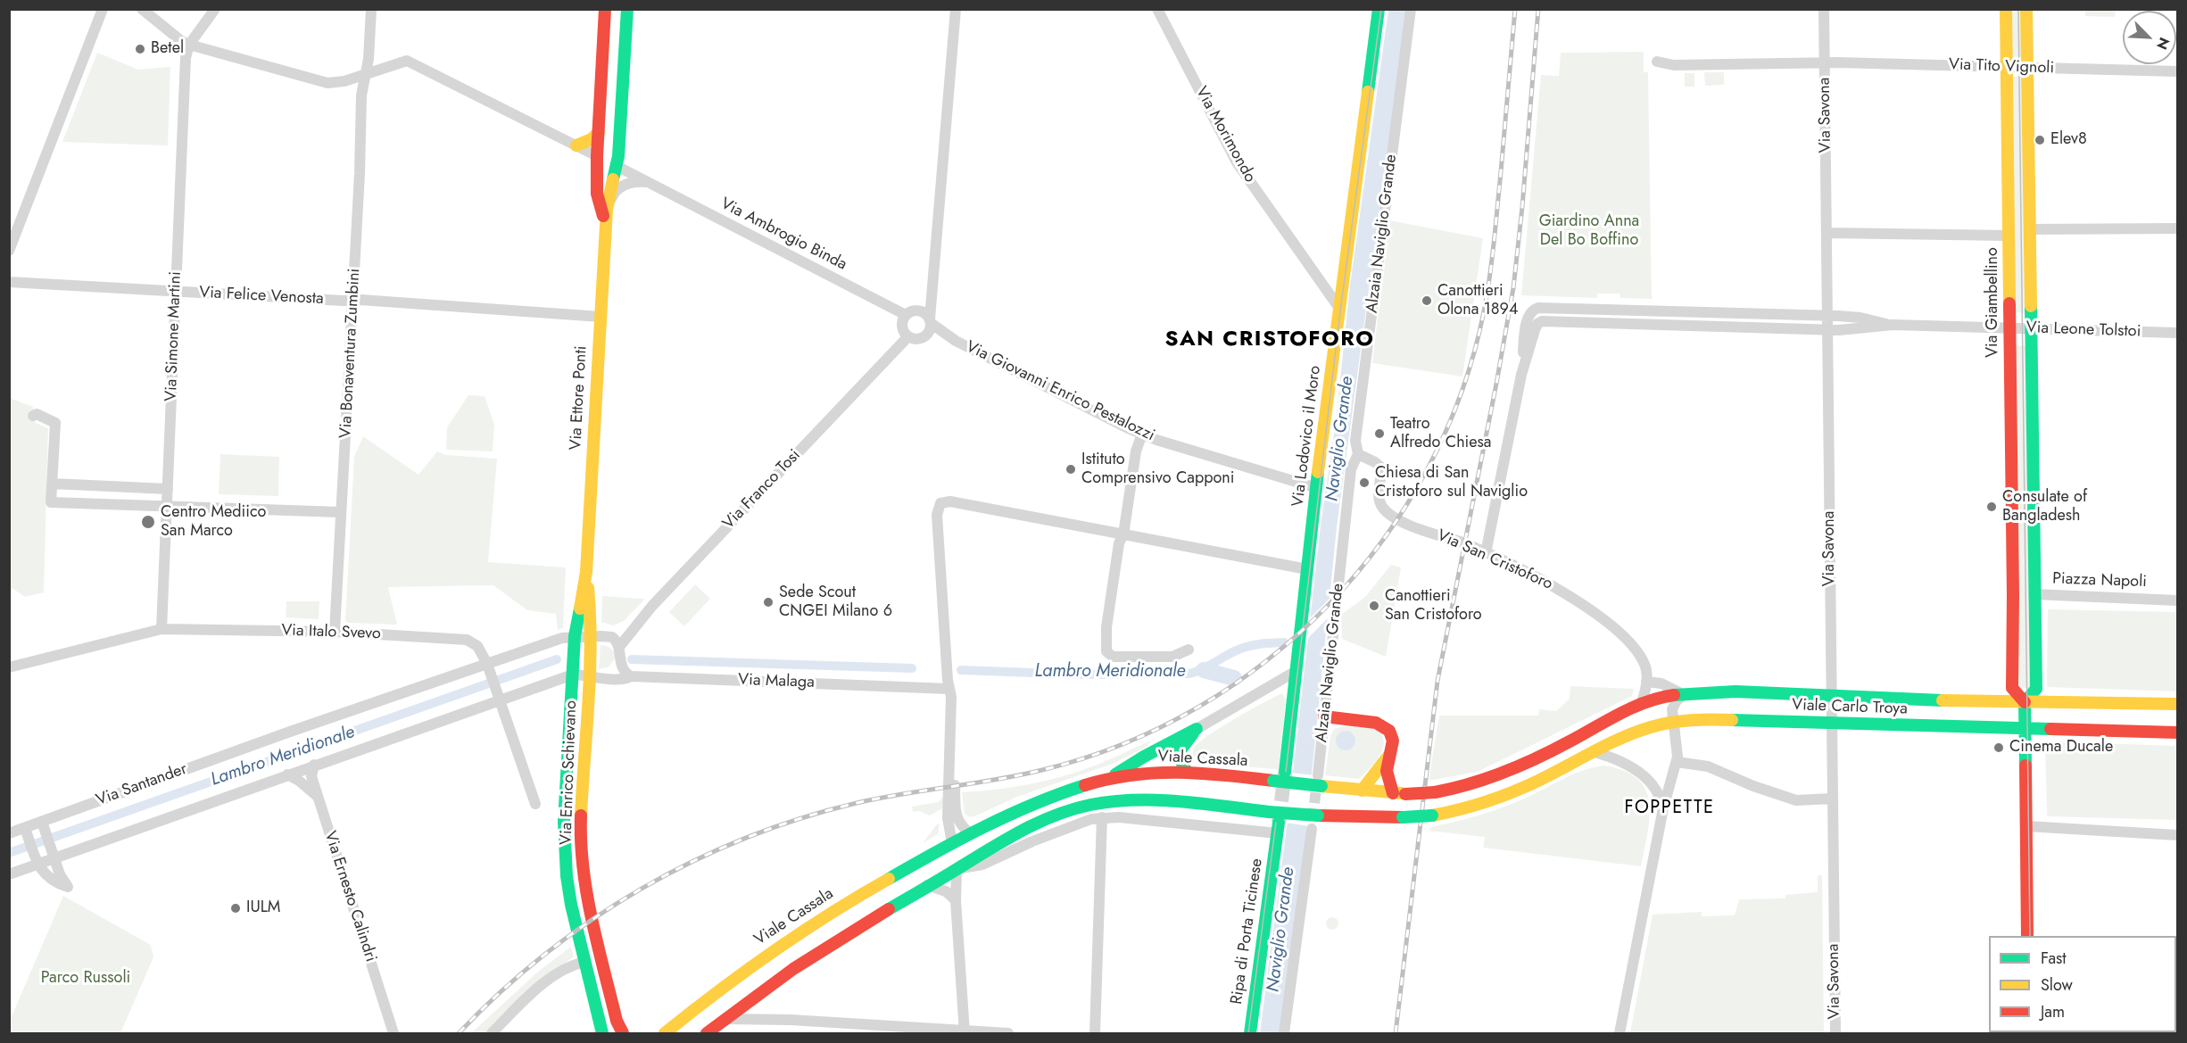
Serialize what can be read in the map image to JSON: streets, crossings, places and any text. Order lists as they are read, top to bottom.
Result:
{
  "streets": {
    "street": [
      "Via Tito Vignoli",
      "Via Savona",
      "Via Morimondo",
      "Alzaia Naviglio Grande",
      "Via Ambrogio Binda",
      "Via Felice Venosta",
      "Via Giambellino",
      "Via Leone Tolstoi",
      "Via Simone Martini",
      "Via Bonaventura Zumbini",
      "Via Giovanni Enrico Pestalozzi",
      "Via Ettore Ponti",
      "Via Lodovico il Moro",
      "Via Franco Tosi",
      "Via San Cristoforo",
      "Piazza Napoli",
      "Via Italo Svevo",
      "Via Malaga",
      "Viale Carlo Troya",
      "Viale Cassala",
      "Via Enrico Schievano",
      "Via Santander",
      "Via Ernesto Calindri",
      "Ripa di Porta Ticinese"
    ]
  },
  "crossings": [
    ["Via Tito Vignoli", "Via Savona"],
    ["Via Tito Vignoli", "Via Giambellino"],
    ["Via Savona", "Via Leone Tolstoi"],
    ["Via Savona", "Viale Carlo Troya"],
    ["Via Morimondo", "Via Lodovico il Moro"],
    ["Alzaia Naviglio Grande", "Via San Cristoforo"],
    ["Via Ambrogio Binda", "Via Simone Martini"],
    ["Via Ambrogio Binda", "Via Bonaventura Zumbini"],
    ["Via Ambrogio Binda", "Via Giovanni Enrico Pestalozzi"],
    ["Via Ambrogio Binda", "Via Ettore Ponti"],
    ["Via Ambrogio Binda", "Via Franco Tosi"],
    ["Via Felice Venosta", "Via Simone Martini"],
    ["Via Felice Venosta", "Via Bonaventura Zumbini"],
    ["Via Felice Venosta", "Via Ettore Ponti"],
    ["Via Giambellino", "Via Leone Tolstoi"],
    ["Via Giambellino", "Piazza Napoli"],
    ["Via Simone Martini", "Via Italo Svevo"],
    ["Via Bonaventura Zumbini", "Via Italo Svevo"],
    ["Via Giovanni Enrico Pestalozzi", "Via Lodovico il Moro"],
    ["Via Giovanni Enrico Pestalozzi", "Via Franco Tosi"],
    ["Via Ettore Ponti", "Via Enrico Schievano"],
    ["Via Ettore Ponti", "Via Santander"],
    ["Via Lodovico il Moro", "Viale Cassala"],
    ["Via Franco Tosi", "Via Santander"],
    ["Via San Cristoforo", "Viale Carlo Troya"],
    ["Piazza Napoli", "Viale Carlo Troya"],
    ["Via Italo Svevo", "Via Santander"],
    ["Via Malaga", "Via Enrico Schievano"],
    ["Viale Carlo Troya", "Viale Cassala"],
    ["Via Enrico Schievano", "Via Santander"]
  ],
  "districts": ["SAN CRISTOFORO", "FOPPETTE"],
  "water": ["Naviglio Grande", "Lambro Meridionale"],
  "parks": ["Giardino Anna Del Bo Boffino", "Parco Russoli"],
  "places": [
    "Betel",
    "Elev8",
    "Canottieri Olona 1894",
    "Teatro Alfredo Chiesa",
    "Istituto Comprensivo Capponi",
    "Chiesa di San Cristoforo sul Naviglio",
    "Consulate of Bangladesh",
    "Centro Mediico San Marco",
    "Sede Scout CNGEI Milano 6",
    "Canottieri San Cristoforo",
    "Cinema Ducale",
    "IULM"
  ],
  "legend": ["Fast", "Slow", "Jam"],
  "north": "bottom right"
}
